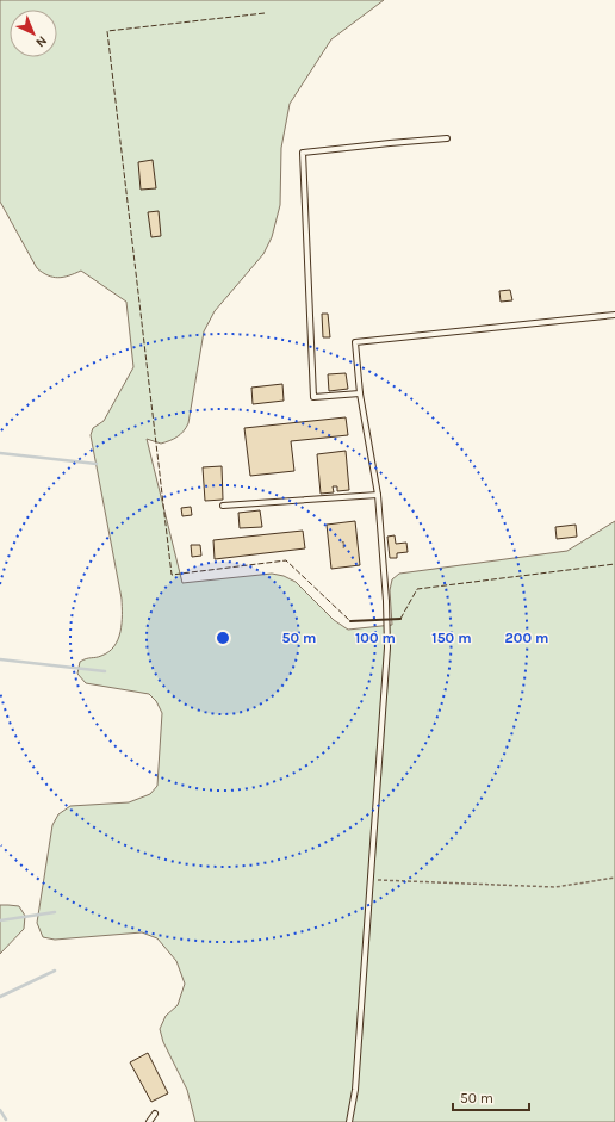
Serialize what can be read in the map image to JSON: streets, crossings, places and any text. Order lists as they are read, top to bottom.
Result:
{
  "house_numbers": ["1"],
  "scale_bar": "50 m",
  "north": "bottom right",
  "rings": [
    "50 m",
    "100 m",
    "150 m",
    "200 m"
  ]
}
